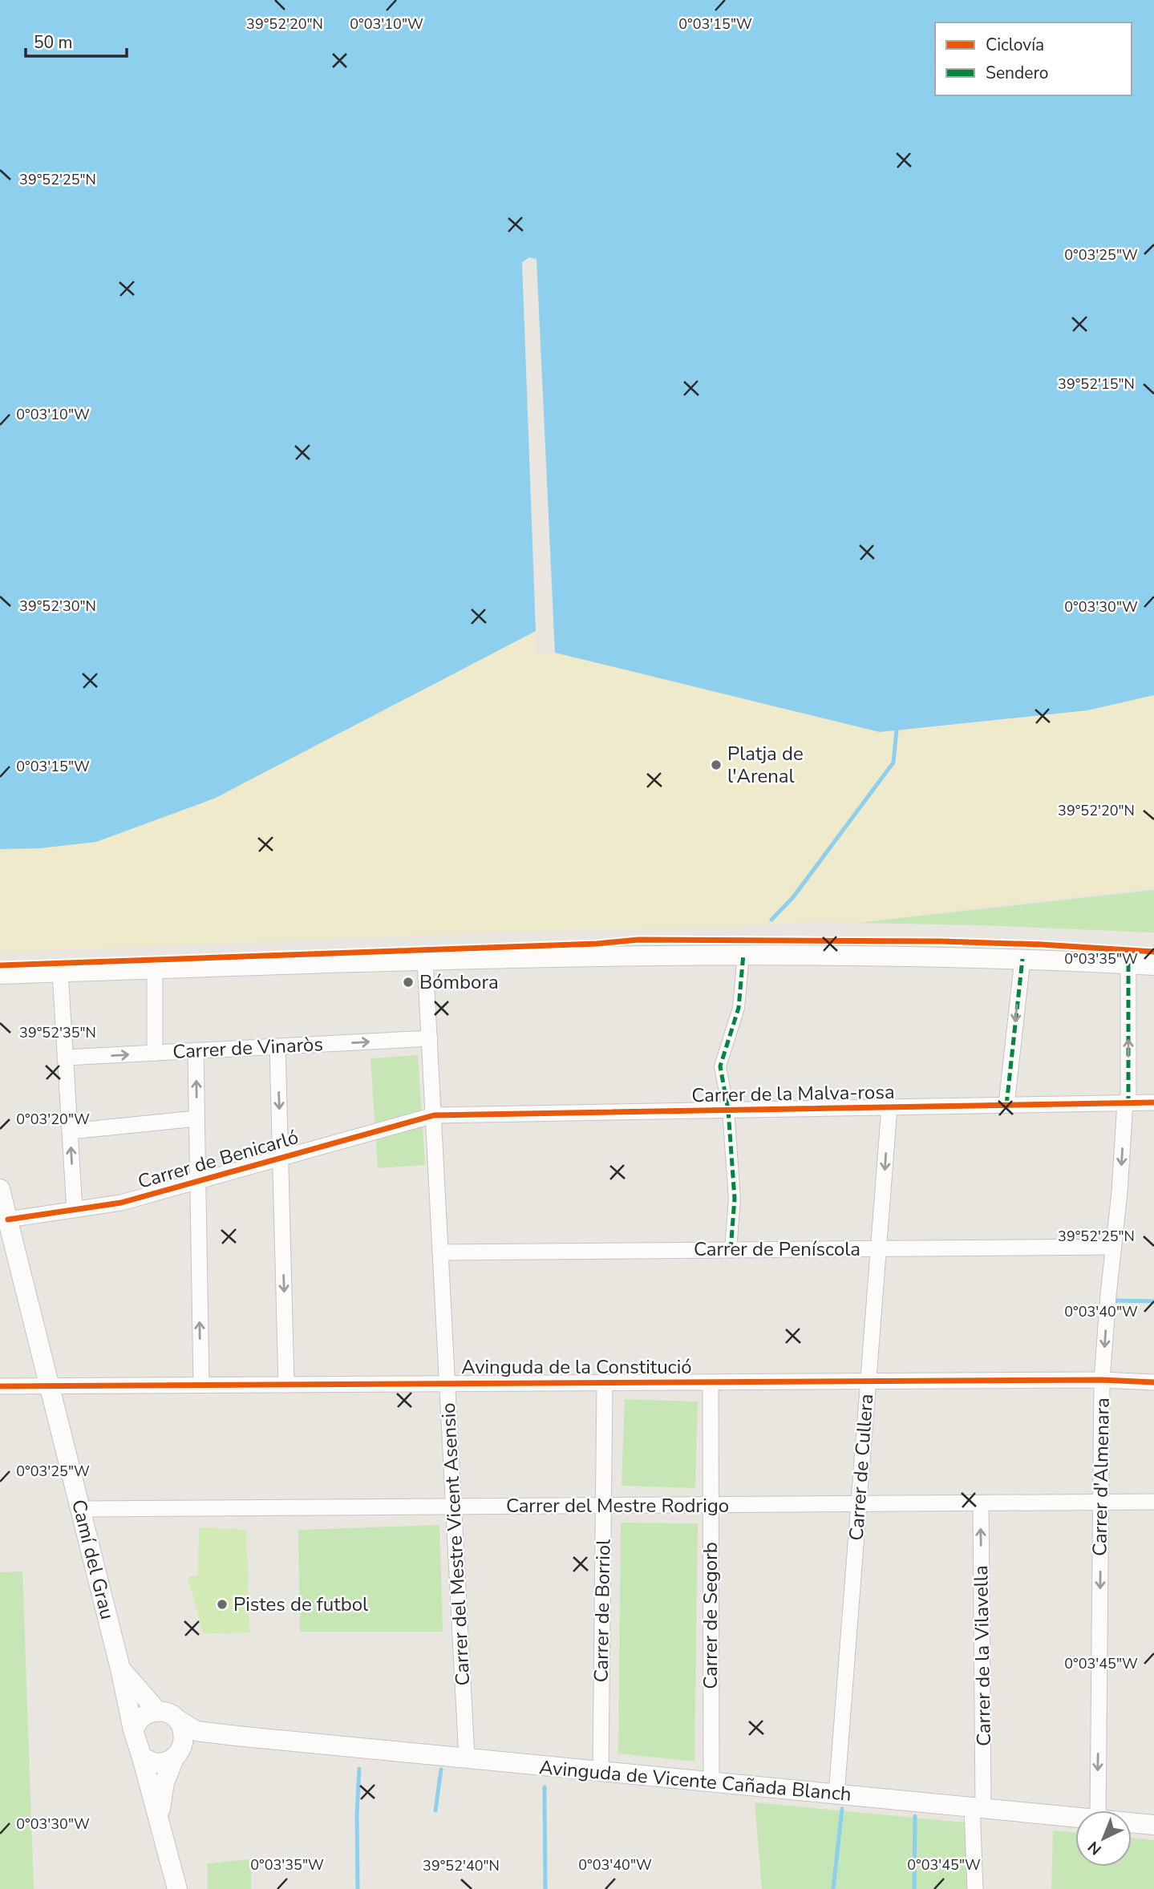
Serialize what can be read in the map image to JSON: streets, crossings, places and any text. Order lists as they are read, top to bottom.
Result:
{
  "streets": {
    "street": [
      "Carrer de Vinaròs",
      "Carrer de la Malva-rosa",
      "Carrer de Benicarló",
      "Carrer de Peníscola",
      "Avinguda de la Constitució",
      "Carrer de Cullera",
      "Carrer d'Almenara",
      "Carrer del Mestre Rodrigo",
      "Carrer del Mestre Vicent Asensio",
      "Camí del Grau",
      "Carrer de Borriol",
      "Carrer de Segorb",
      "Carrer de la Vilavella",
      "Avinguda de Vicente Cañada Blanch"
    ]
  },
  "crossings": [
    ["Carrer de Vinaròs", "Carrer del Mestre Vicent Asensio"],
    ["Carrer de la Malva-rosa", "Carrer de Benicarló"],
    ["Carrer de la Malva-rosa", "Carrer de Cullera"],
    ["Carrer de la Malva-rosa", "Carrer d'Almenara"],
    ["Carrer de la Malva-rosa", "Carrer del Mestre Vicent Asensio"],
    ["Carrer de Benicarló", "Carrer del Mestre Vicent Asensio"],
    ["Carrer de Benicarló", "Camí del Grau"],
    ["Carrer de Peníscola", "Carrer de Cullera"],
    ["Carrer de Peníscola", "Carrer d'Almenara"],
    ["Carrer de Peníscola", "Carrer del Mestre Vicent Asensio"],
    ["Avinguda de la Constitució", "Carrer de Cullera"],
    ["Avinguda de la Constitució", "Carrer d'Almenara"],
    ["Avinguda de la Constitució", "Carrer del Mestre Vicent Asensio"],
    ["Avinguda de la Constitució", "Camí del Grau"],
    ["Avinguda de la Constitució", "Carrer de Borriol"],
    ["Avinguda de la Constitució", "Carrer de Segorb"],
    ["Carrer de Cullera", "Carrer del Mestre Rodrigo"],
    ["Carrer de Cullera", "Avinguda de Vicente Cañada Blanch"],
    ["Carrer d'Almenara", "Carrer del Mestre Rodrigo"],
    ["Carrer del Mestre Rodrigo", "Carrer del Mestre Vicent Asensio"],
    ["Carrer del Mestre Rodrigo", "Camí del Grau"],
    ["Carrer del Mestre Rodrigo", "Carrer de Borriol"],
    ["Carrer del Mestre Rodrigo", "Carrer de Segorb"],
    ["Carrer del Mestre Rodrigo", "Carrer de la Vilavella"],
    ["Carrer del Mestre Vicent Asensio", "Avinguda de Vicente Cañada Blanch"],
    ["Camí del Grau", "Avinguda de Vicente Cañada Blanch"],
    ["Carrer de Borriol", "Avinguda de Vicente Cañada Blanch"],
    ["Carrer de Segorb", "Avinguda de Vicente Cañada Blanch"],
    ["Carrer de la Vilavella", "Avinguda de Vicente Cañada Blanch"]
  ],
  "one_way": ["Carrer de la Vilavella"],
  "places": ["Platja de l'Arenal", "Bómbora", "Pistes de futbol"],
  "legend": ["Ciclovía", "Sendero"],
  "scale_bar": "50 m",
  "north": "bottom left",
  "coordinates": [
    "39°52'20\"N",
    "0°03'10\"W",
    "0°03'15\"W",
    "39°52'25\"N",
    "0°03'25\"W",
    "39°52'15\"N",
    "39°52'30\"N",
    "0°03'30\"W",
    "0°03'35\"W",
    "39°52'35\"N",
    "0°03'20\"W",
    "0°03'40\"W",
    "0°03'45\"W",
    "39°52'40\"N"
  ]
}
